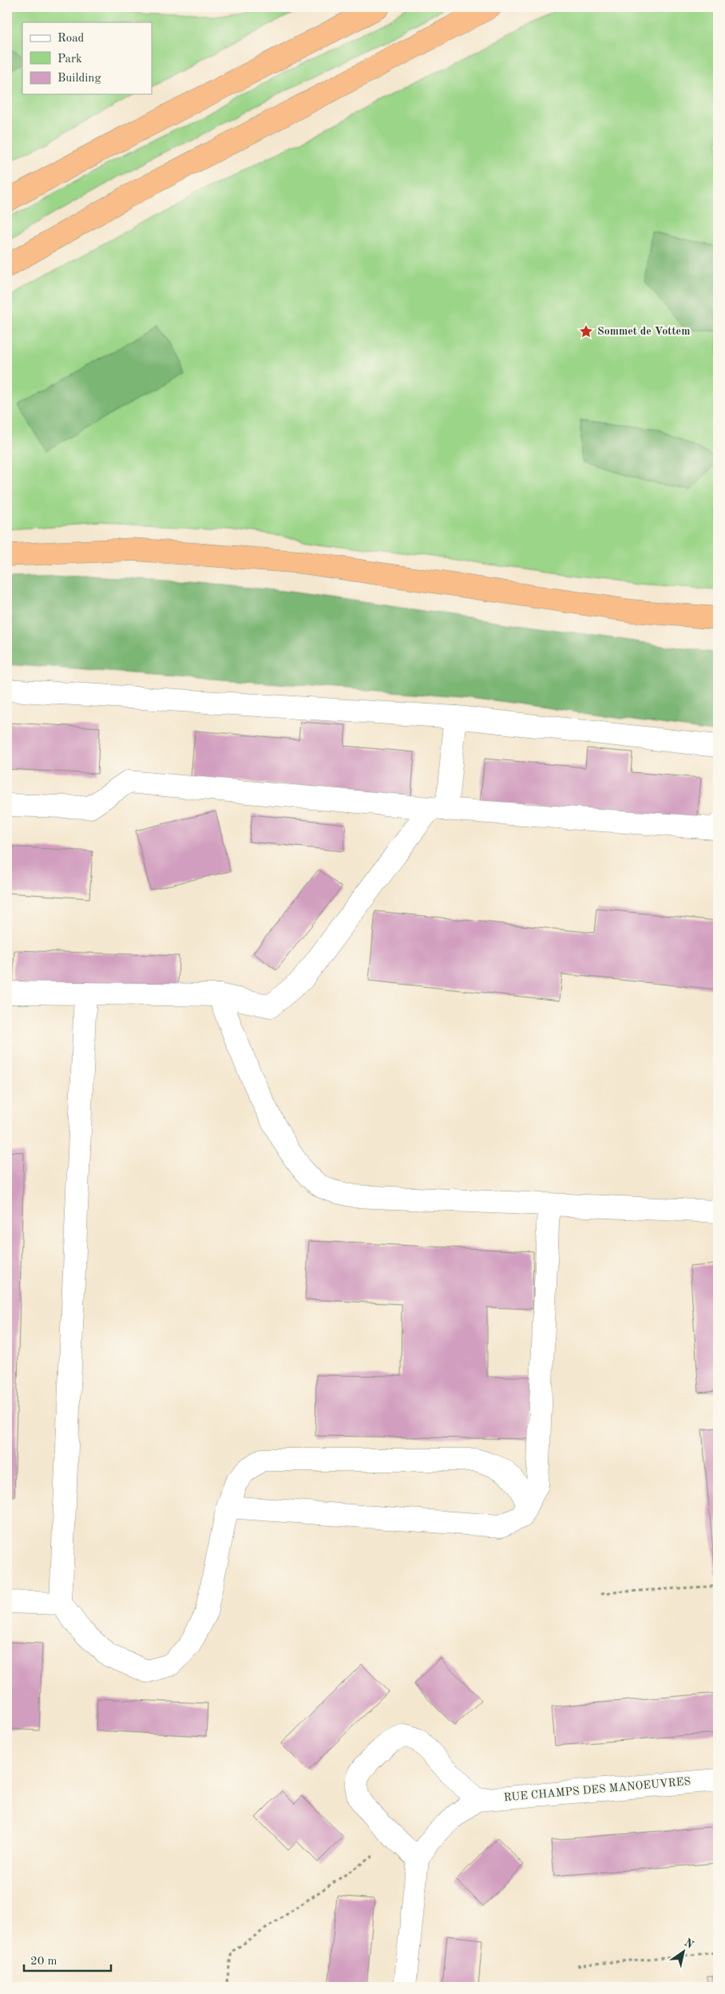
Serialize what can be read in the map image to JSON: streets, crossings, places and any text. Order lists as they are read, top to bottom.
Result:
{
  "streets": {
    "street": ["RUE CHAMPS DES MANOEUVRES"]
  },
  "places": {
    "place": ["Sommet de Vottem"]
  },
  "legend": ["Road", "Park", "Building"],
  "scale_bar": "20 m",
  "north": "top right"
}
